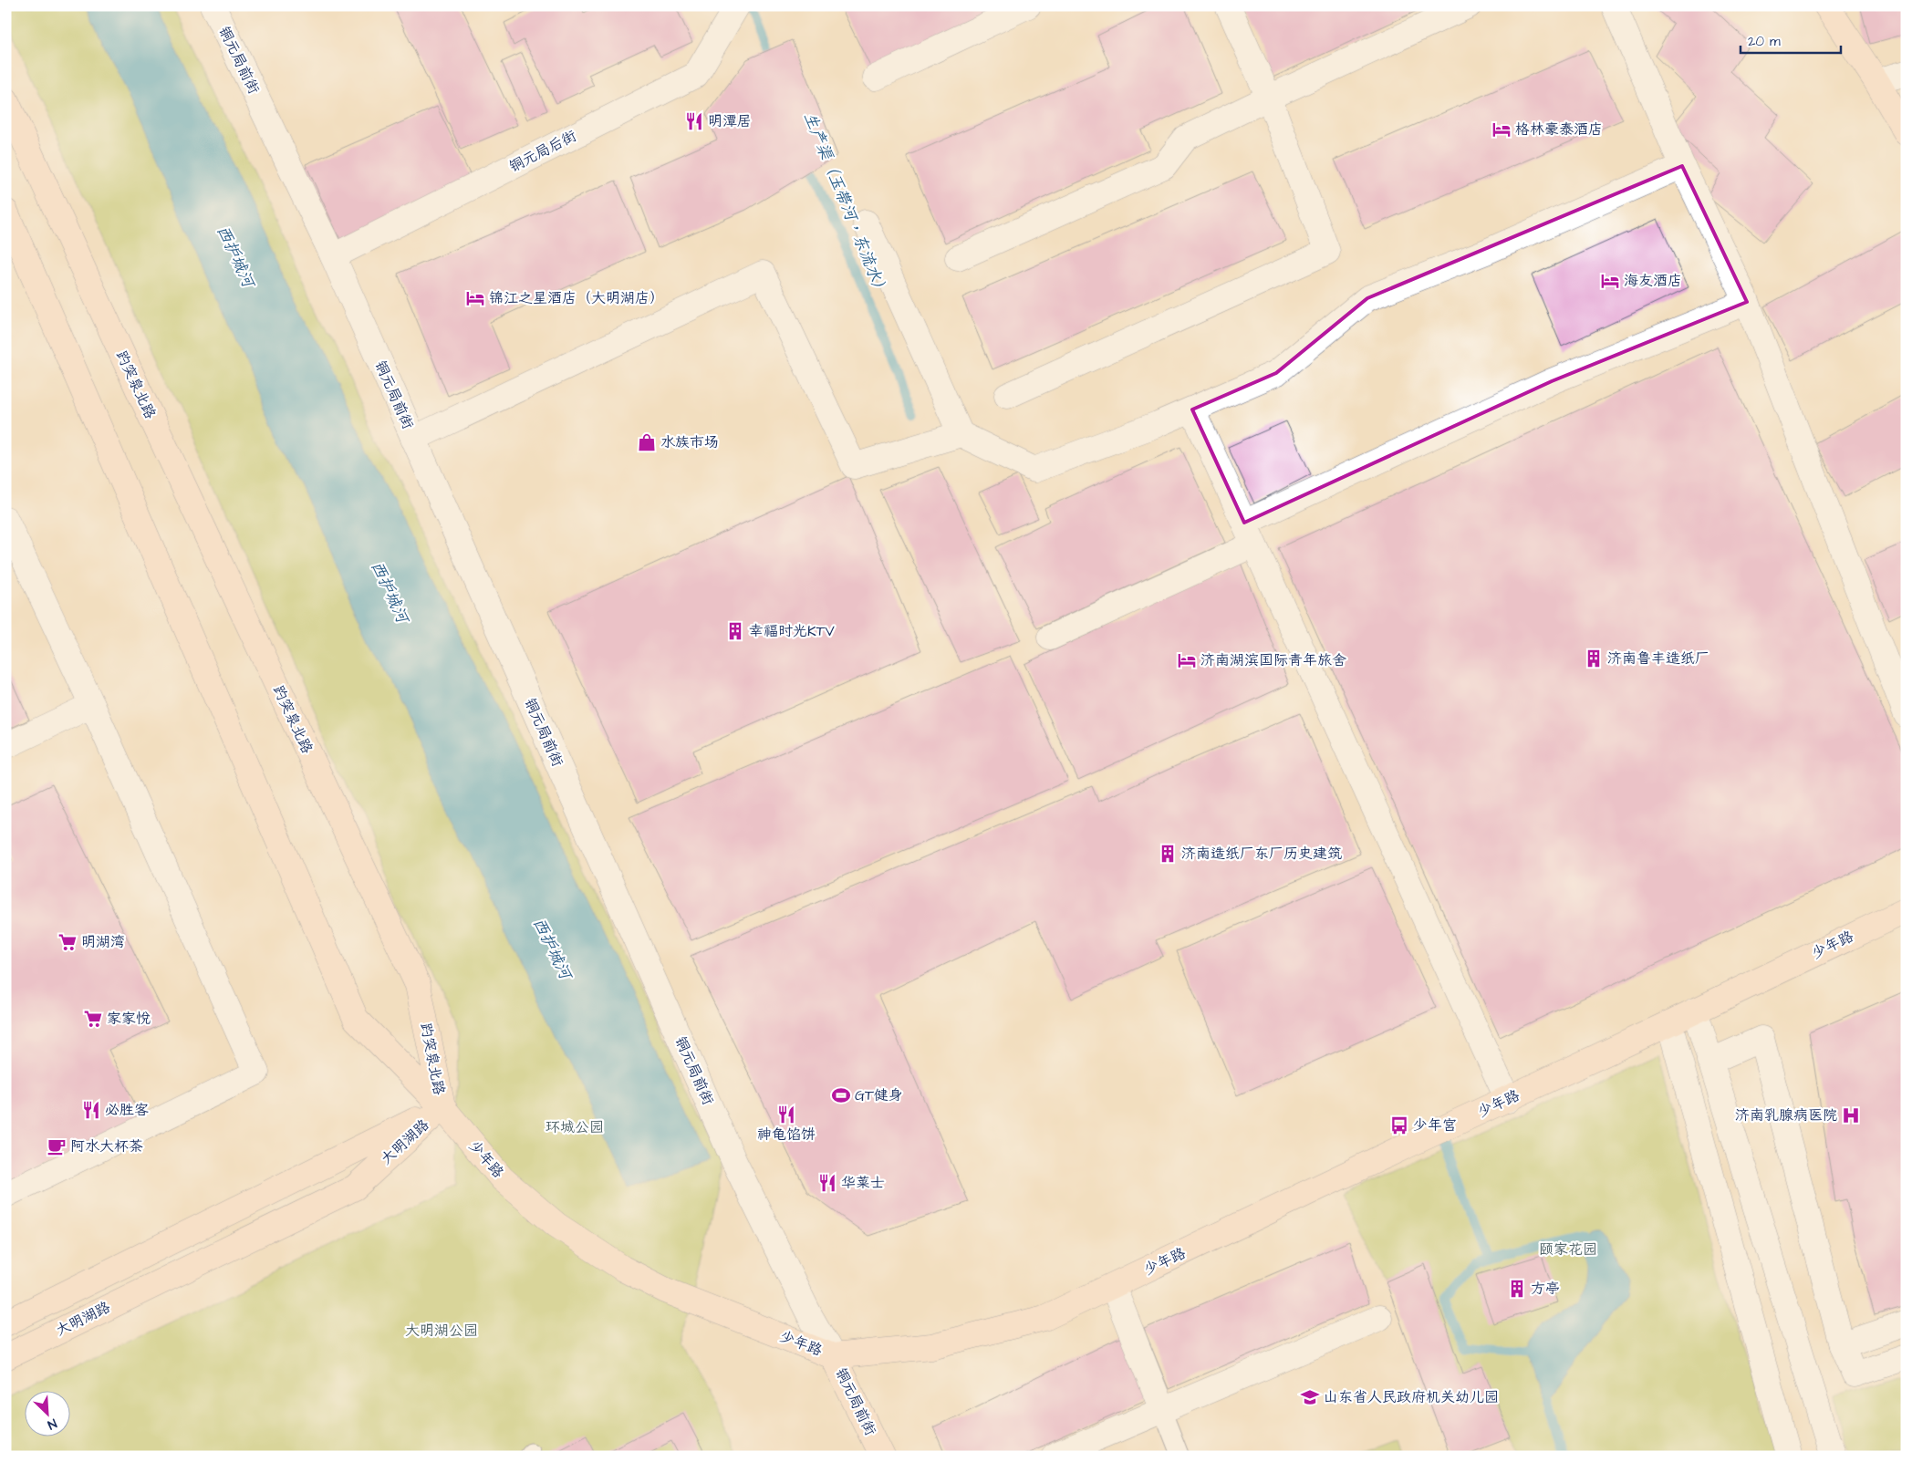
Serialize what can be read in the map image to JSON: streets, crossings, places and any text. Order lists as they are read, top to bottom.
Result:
{
  "streets": {
    "main road": [
      "铜元局前街",
      "趵突泉北路",
      "少年路",
      "大明湖路"
    ],
    "street": ["铜元局后街"]
  },
  "crossings": [
    ["铜元局前街", "铜元局后街"],
    ["铜元局前街", "少年路"],
    ["趵突泉北路", "少年路"],
    ["趵突泉北路", "大明湖路"],
    ["少年路", "大明湖路"]
  ],
  "water": ["生产渠（玉带河，东流水）", "西护城河"],
  "parks": ["环城公园", "颐家花园", "大明湖公园"],
  "places": {
    "restaurant": [
      "明潭居",
      "必胜客",
      "神龟馅饼",
      "华莱士"
    ],
    "hotel": [
      "格林豪泰酒店",
      "海友酒店",
      "锦江之星酒店（大明湖店）",
      "济南湖滨国际青年旅舍"
    ],
    "shop": ["水族市场"],
    "building": [
      "幸福时光KTV",
      "济南鲁丰造纸厂",
      "济南造纸厂东厂历史建筑",
      "方亭"
    ],
    "supermarket": ["明湖湾", "家家悦"],
    "sports": ["GT健身"],
    "hospital": ["济南乳腺病医院"],
    "bus stop": ["少年宫"],
    "cafe": ["阿水大杯茶"],
    "school or university": ["山东省人民政府机关幼儿园"]
  },
  "scale_bar": "20 m",
  "north": "bottom right"
}
